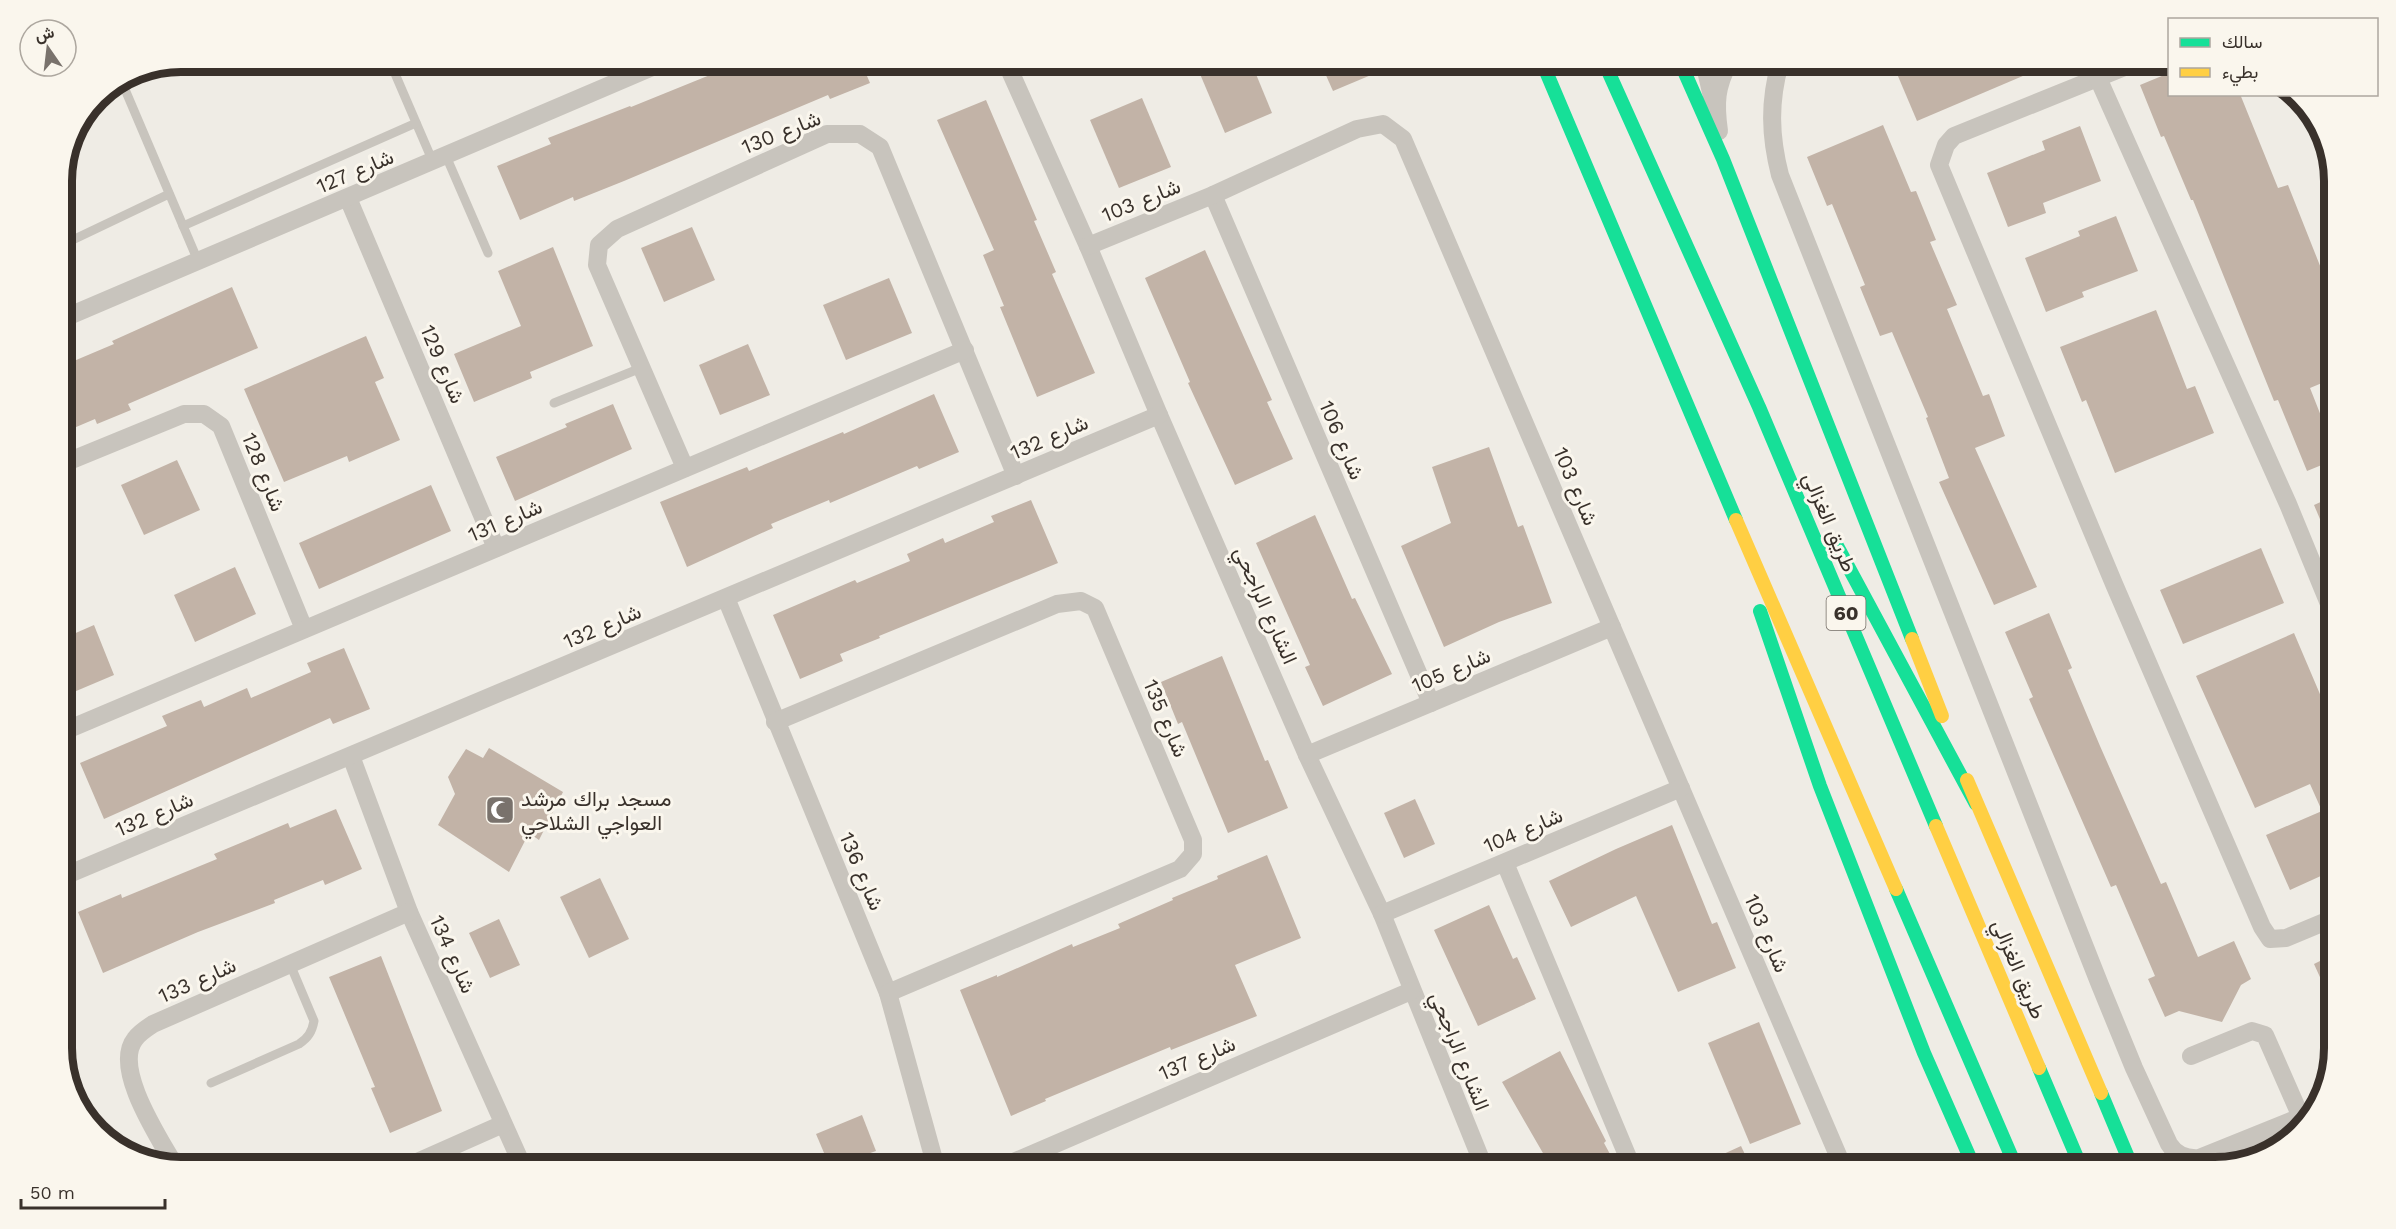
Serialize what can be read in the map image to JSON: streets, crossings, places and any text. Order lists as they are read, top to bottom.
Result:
{
  "streets": {
    "main road": ["طريق الغزالي", "60"],
    "street": [
      "شارع 130",
      "شارع 127",
      "شارع 103",
      "شارع 129",
      "شارع 132",
      "شارع 106",
      "شارع 128",
      "شارع 131",
      "الشارع الراجحي",
      "شارع 105",
      "شارع 135",
      "شارع 104",
      "شارع 136",
      "شارع 134",
      "شارع 133",
      "شارع 137"
    ]
  },
  "crossings": [
    ["شارع 130", "شارع 132"],
    ["شارع 130", "شارع 131"],
    ["شارع 127", "شارع 129"],
    ["شارع 103", "شارع 106"],
    ["شارع 103", "الشارع الراجحي"],
    ["شارع 103", "شارع 105"],
    ["شارع 103", "شارع 104"],
    ["شارع 129", "شارع 131"],
    ["شارع 132", "الشارع الراجحي"],
    ["شارع 132", "شارع 136"],
    ["شارع 132", "شارع 134"],
    ["شارع 106", "شارع 105"],
    ["شارع 128", "شارع 131"],
    ["الشارع الراجحي", "شارع 105"],
    ["الشارع الراجحي", "شارع 104"],
    ["الشارع الراجحي", "شارع 137"],
    ["شارع 135", "شارع 136"],
    ["شارع 134", "شارع 133"]
  ],
  "places": {
    "mosque": ["مسجد براك مرشد العواجي الشلاحي"]
  },
  "legend": ["سالك", "بطيء"],
  "scale_bar": "50 m",
  "north": "top"
}
